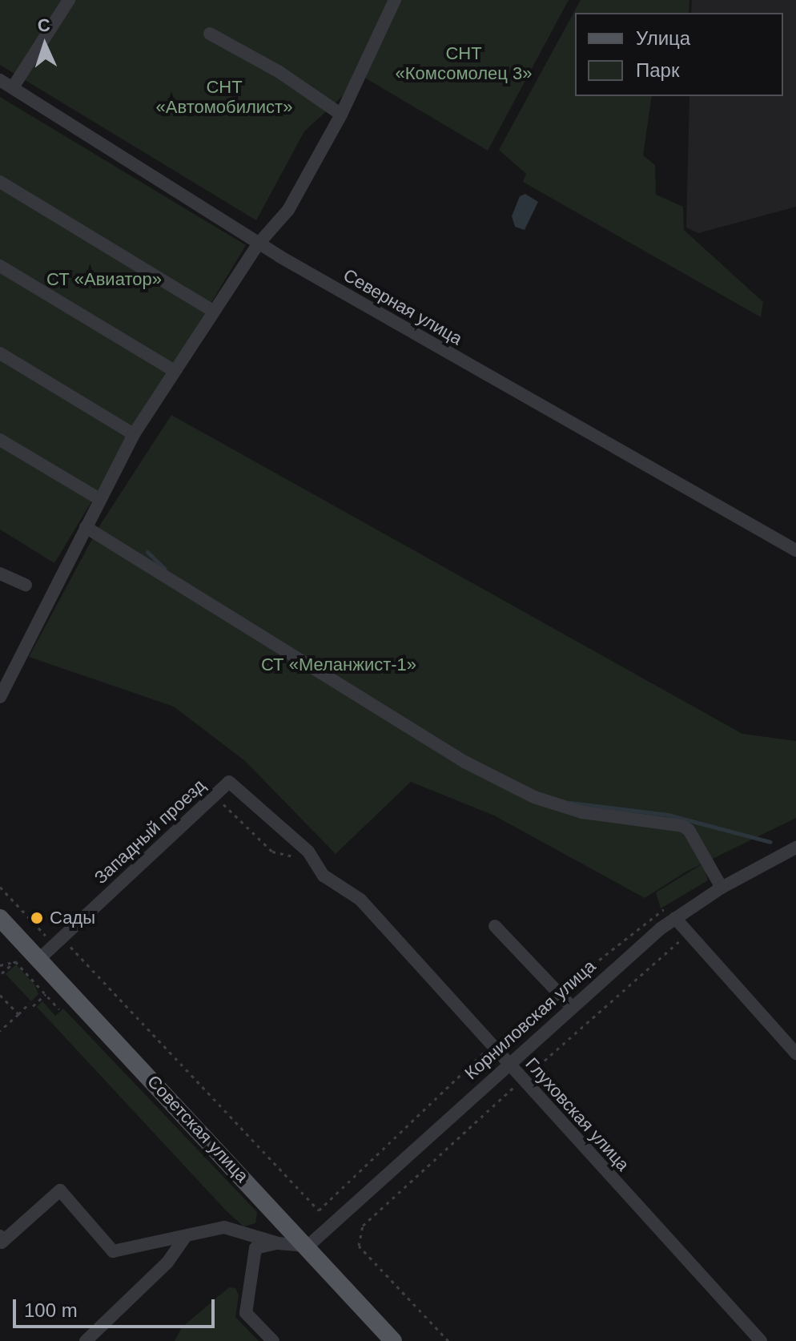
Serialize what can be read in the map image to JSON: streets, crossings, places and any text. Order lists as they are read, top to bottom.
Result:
{
  "streets": {
    "main road": ["Советская улица"],
    "street": [
      "Северная улица",
      "Западный проезд",
      "Корниловская улица",
      "Глуховская улица"
    ]
  },
  "crossings": [
    ["Западный проезд", "Глуховская улица"],
    ["Западный проезд", "Советская улица"],
    ["Корниловская улица", "Глуховская улица"],
    ["Корниловская улица", "Советская улица"]
  ],
  "parks": [
    "СНТ «Комсомолец 3»",
    "СНТ «Автомобилист»",
    "СТ «Авиатор»",
    "СТ «Меланжист-1»"
  ],
  "places": ["Сады"],
  "legend": ["Улица", "Парк"],
  "scale_bar": "100 m",
  "north": "top"
}
